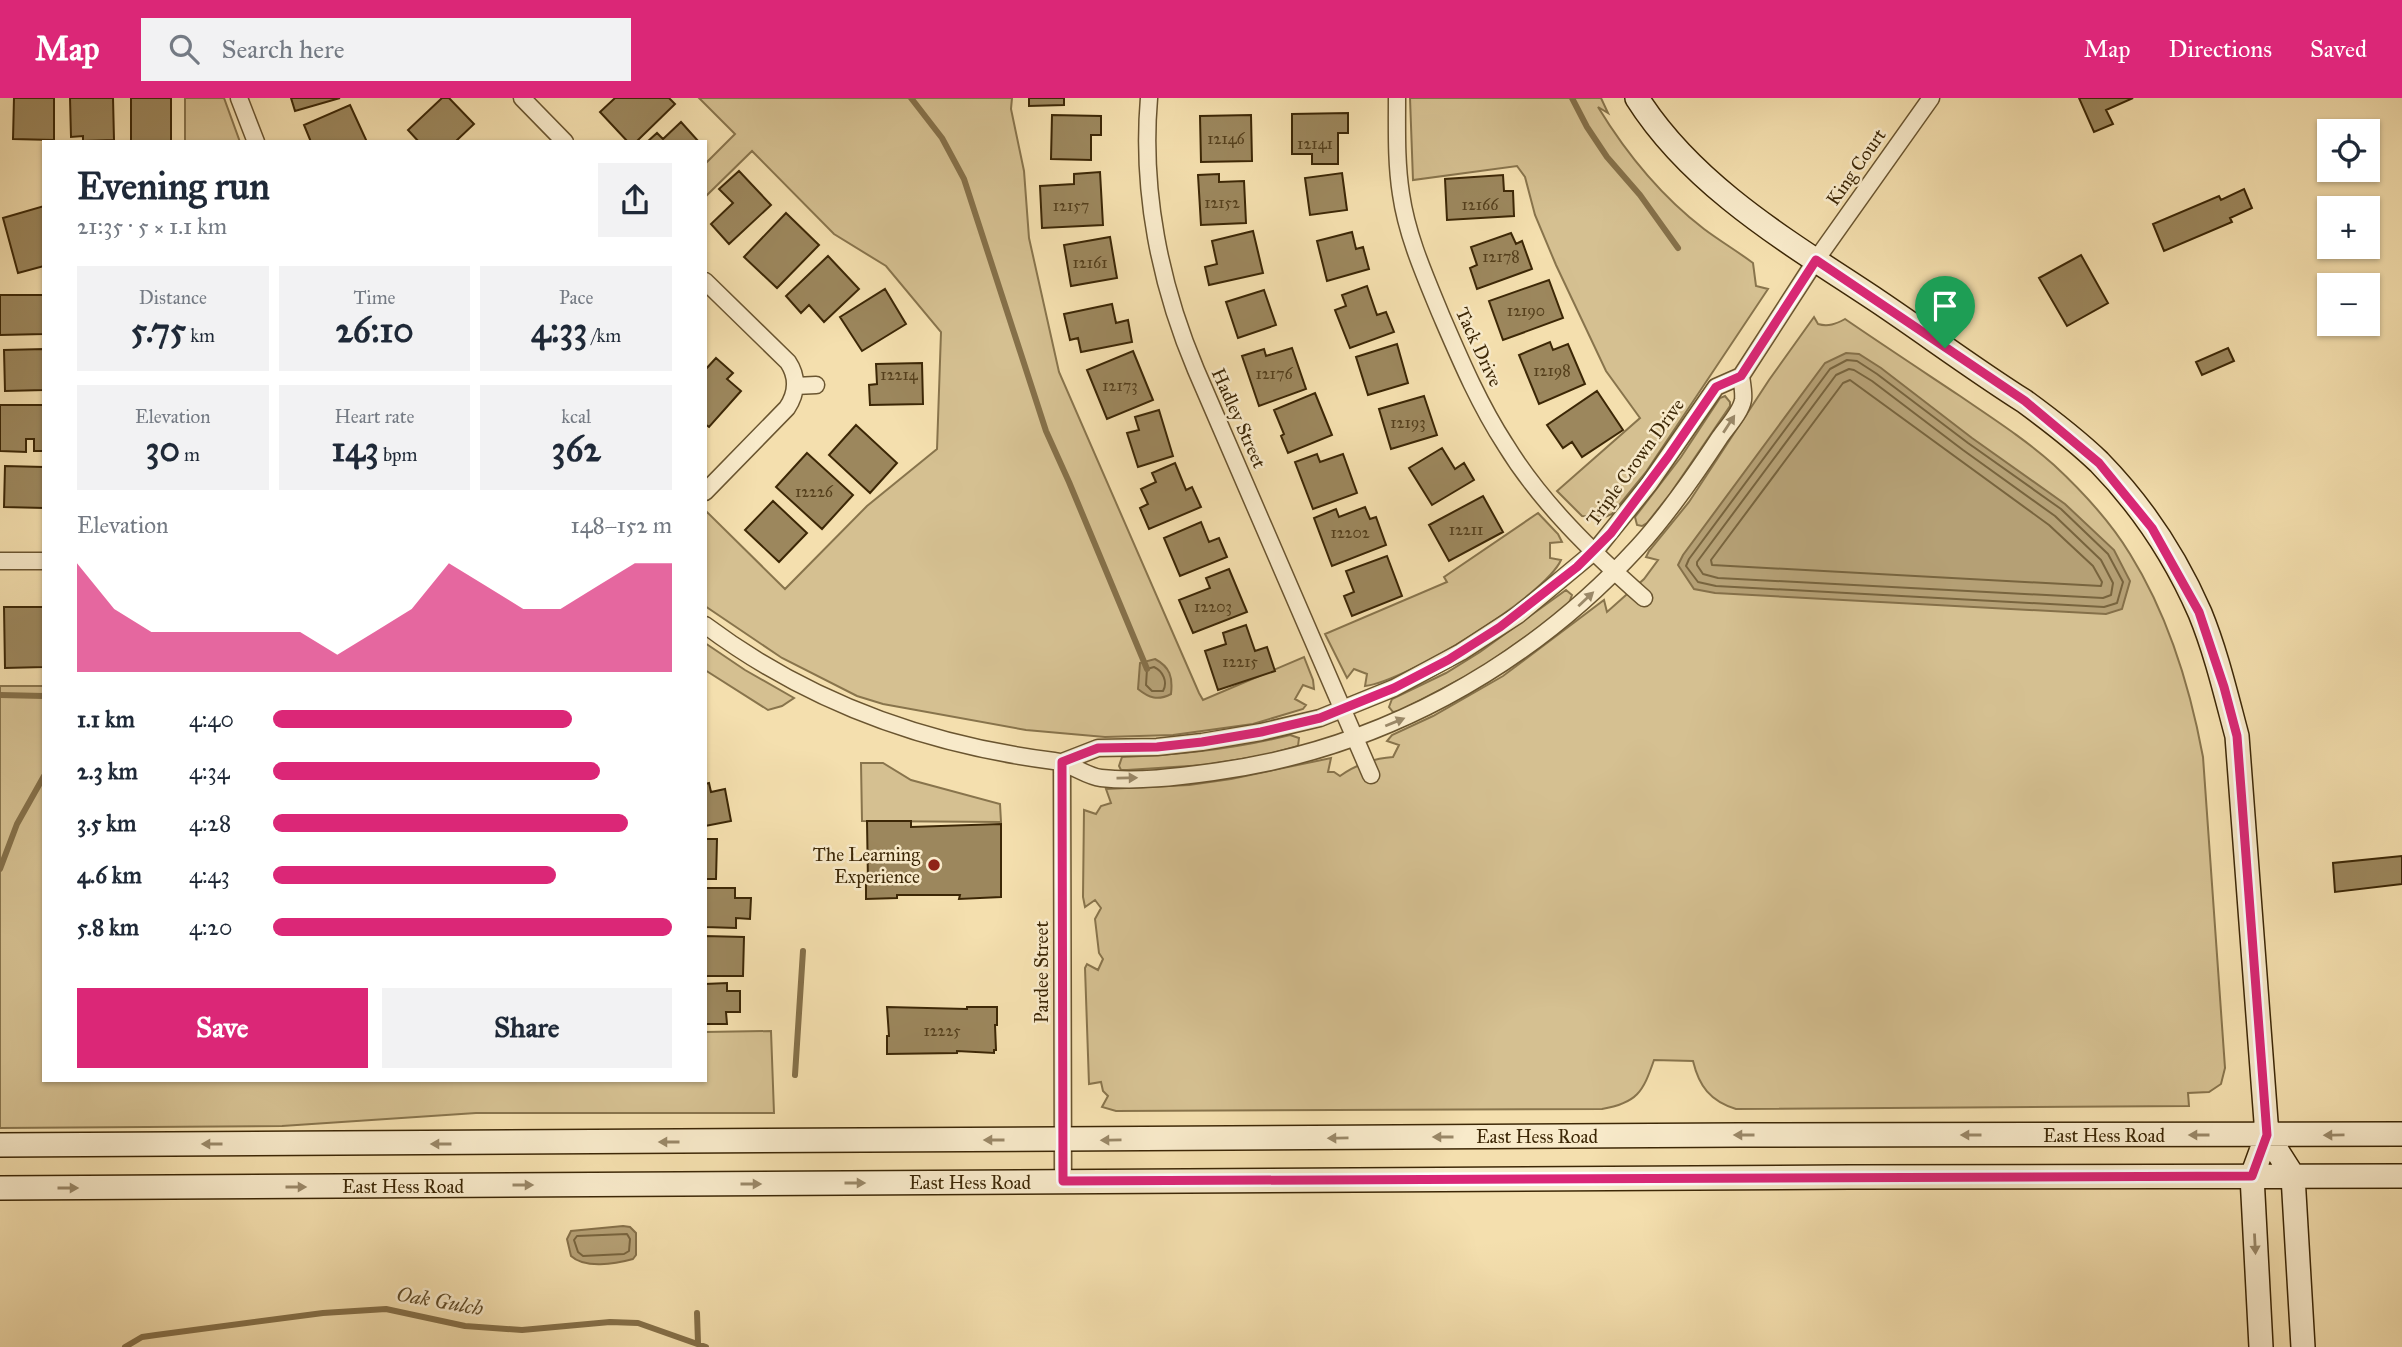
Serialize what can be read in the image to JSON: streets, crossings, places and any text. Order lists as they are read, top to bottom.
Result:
{
  "streets": {
    "main road": ["East Hess Road"],
    "street": [
      "King Court",
      "Tack Drive",
      "Hadley Street",
      "Triple Crown Drive",
      "Pardee Street"
    ]
  },
  "crossings": [
    ["King Court", "Triple Crown Drive"],
    ["Tack Drive", "Triple Crown Drive"],
    ["Hadley Street", "Triple Crown Drive"],
    ["Triple Crown Drive", "Pardee Street"],
    ["Pardee Street", "East Hess Road"]
  ],
  "water": ["Oak Gulch"],
  "places": ["The Learning Experience"],
  "house_numbers": [
    "12146",
    "12141",
    "12152",
    "12166",
    "12157",
    "12178",
    "12161",
    "12190",
    "12198",
    "12176",
    "12214",
    "12173",
    "12193",
    "12226",
    "12211",
    "12202",
    "12203",
    "12215",
    "12225"
  ],
  "page": {
    "header": "Map",
    "search": "Search here",
    "nav": ["Map", "Directions", "Saved"],
    "map_buttons": ["+", "−"],
    "heading": ["Evening run", "21:35 · 5 × 1.1 km"],
    "stats": [
      ["Distance", "5.75 km"],
      ["Time", "26:10"],
      ["Pace", "4:33 /km"],
      ["Elevation", "30 m"],
      ["Heart rate", "143 bpm"],
      ["kcal", "362"]
    ],
    "chart": ["Elevation", "148–152 m"],
    "list": [
      {
        "name": "1.1 km",
        "note": "4:40"
      },
      {
        "name": "2.3 km",
        "note": "4:34"
      },
      {
        "name": "3.5 km",
        "note": "4:28"
      },
      {
        "name": "4.6 km",
        "note": "4:43"
      },
      {
        "name": "5.8 km",
        "note": "4:20"
      }
    ],
    "buttons": ["Save", "Share"]
  }
}
